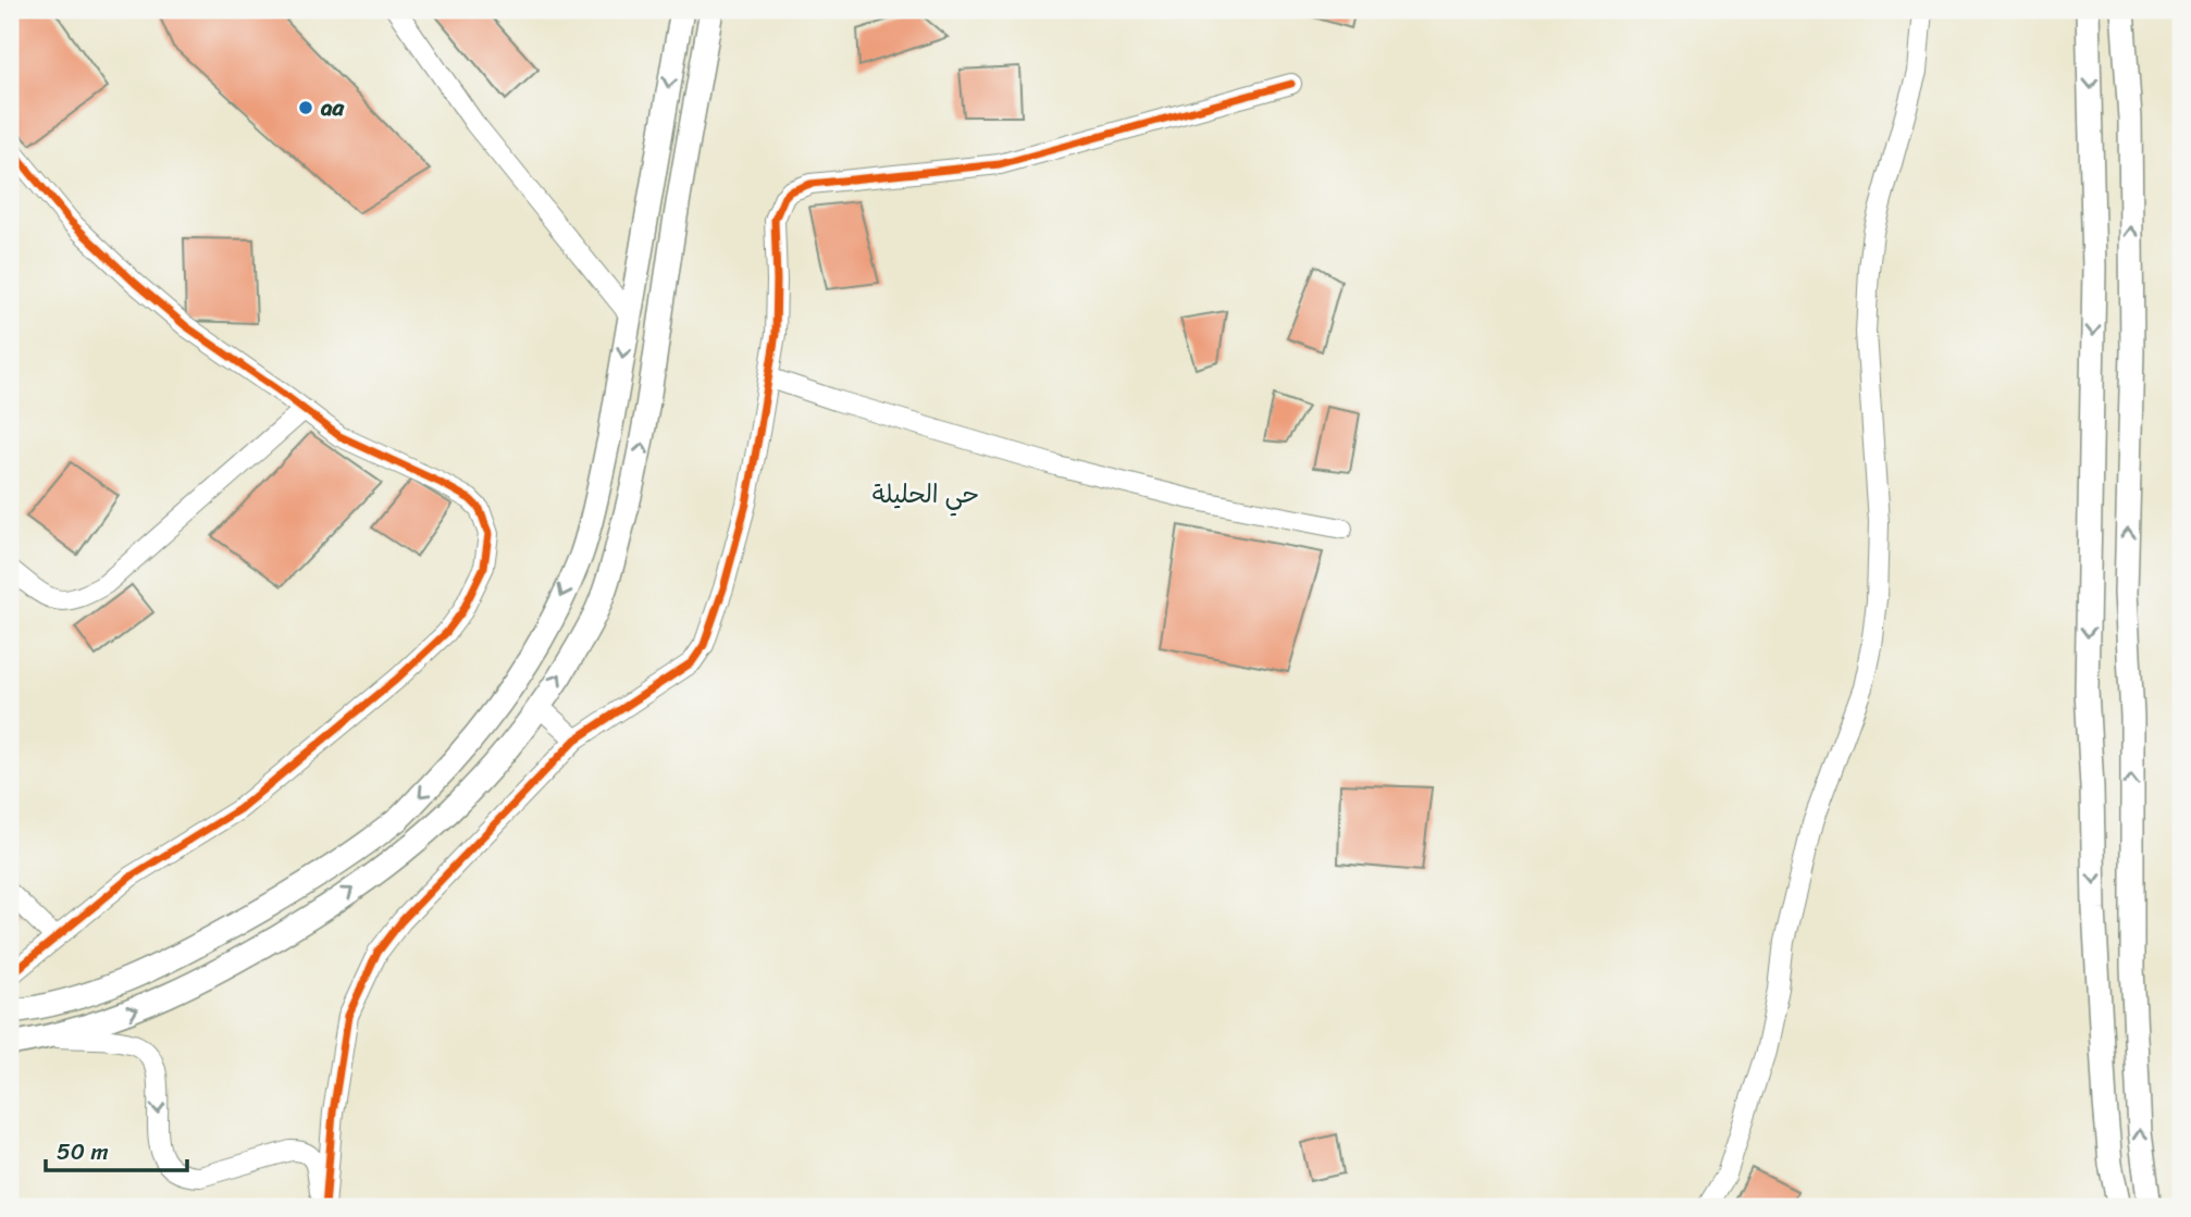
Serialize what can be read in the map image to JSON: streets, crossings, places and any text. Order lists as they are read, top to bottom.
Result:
{
  "districts": ["حي الحليلة"],
  "places": ["aa"],
  "scale_bar": "50 m"
}
